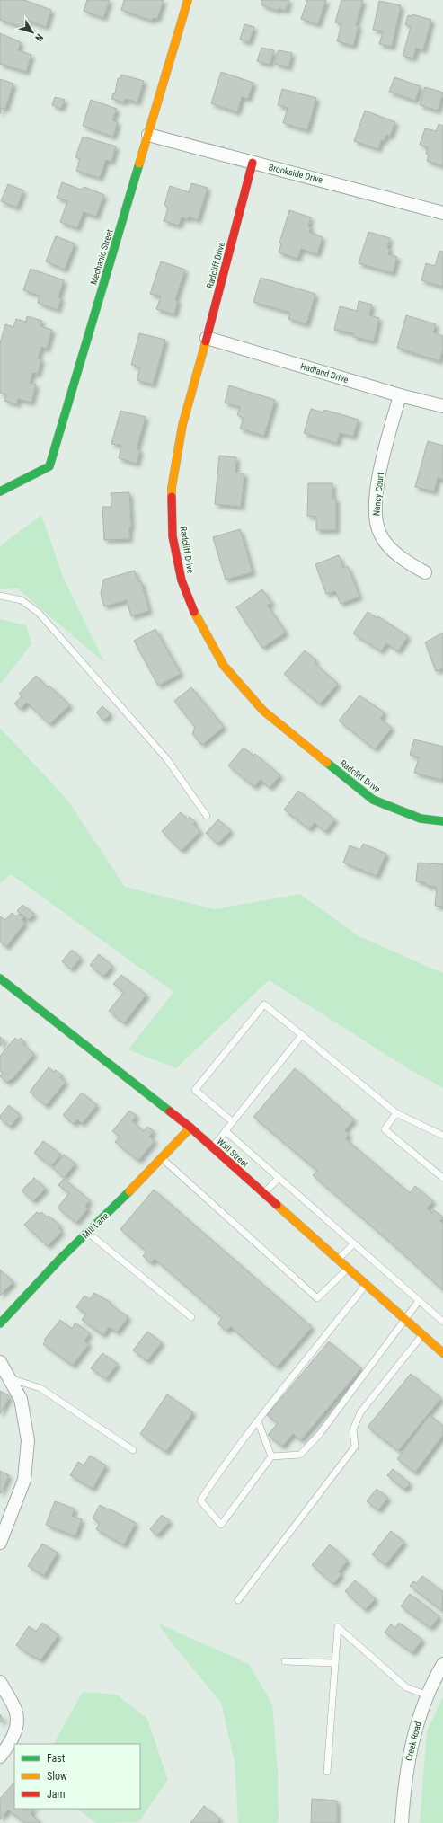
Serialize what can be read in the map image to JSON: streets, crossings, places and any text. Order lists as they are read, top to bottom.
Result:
{
  "streets": {
    "street": [
      "Brookside Drive",
      "Mechanic Street",
      "Radcliff Drive",
      "Hadland Drive",
      "Nancy Court",
      "Wall Street",
      "Mill Lane",
      "Creek Road"
    ]
  },
  "crossings": [
    ["Brookside Drive", "Mechanic Street"],
    ["Brookside Drive", "Radcliff Drive"],
    ["Radcliff Drive", "Hadland Drive"],
    ["Hadland Drive", "Nancy Court"],
    ["Wall Street", "Mill Lane"]
  ],
  "legend": ["Fast", "Slow", "Jam"],
  "north": "bottom right"
}
